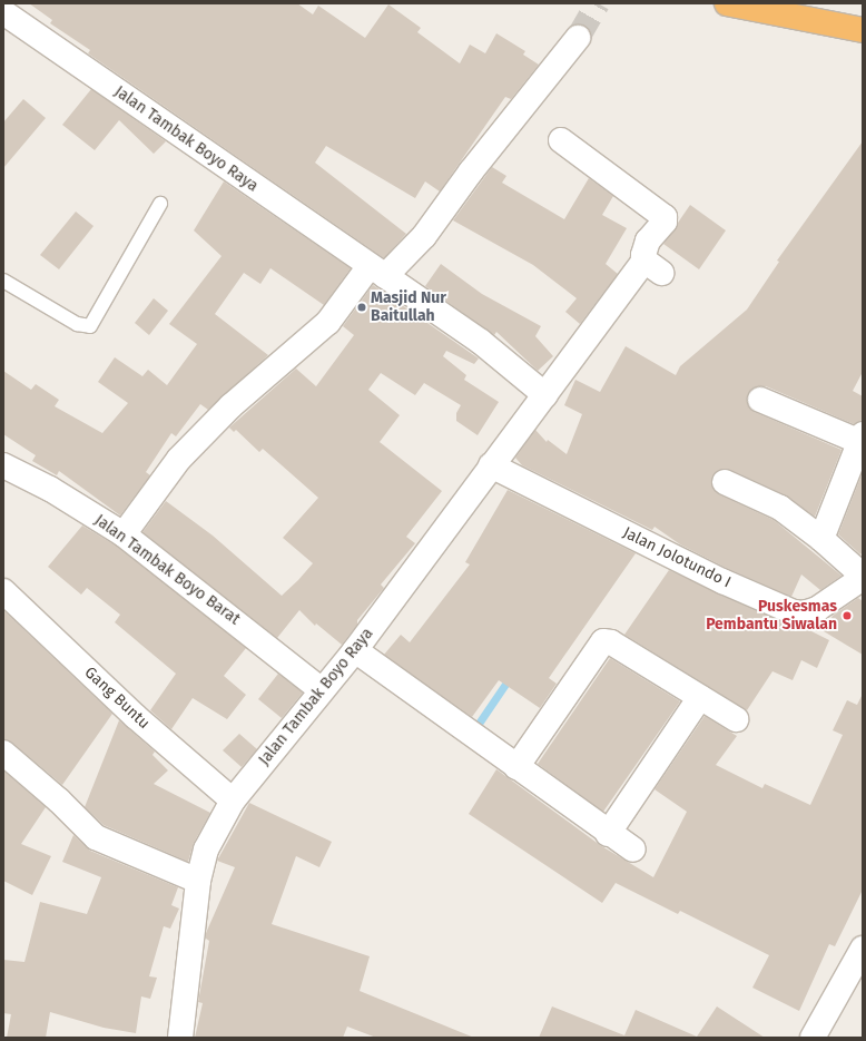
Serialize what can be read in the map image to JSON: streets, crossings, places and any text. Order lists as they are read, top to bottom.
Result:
{
  "streets": {
    "street": [
      "Jalan Tambak Boyo Raya",
      "Jalan Jolotundo I",
      "Jalan Tambak Boyo Barat",
      "Gang Buntu"
    ]
  },
  "crossings": [
    ["Jalan Tambak Boyo Raya", "Jalan Jolotundo I"],
    ["Jalan Tambak Boyo Raya", "Jalan Tambak Boyo Barat"],
    ["Jalan Tambak Boyo Raya", "Gang Buntu"]
  ],
  "places": ["Masjid Nur Baitullah", "Puskesmas Pembantu Siwalan"]
}
